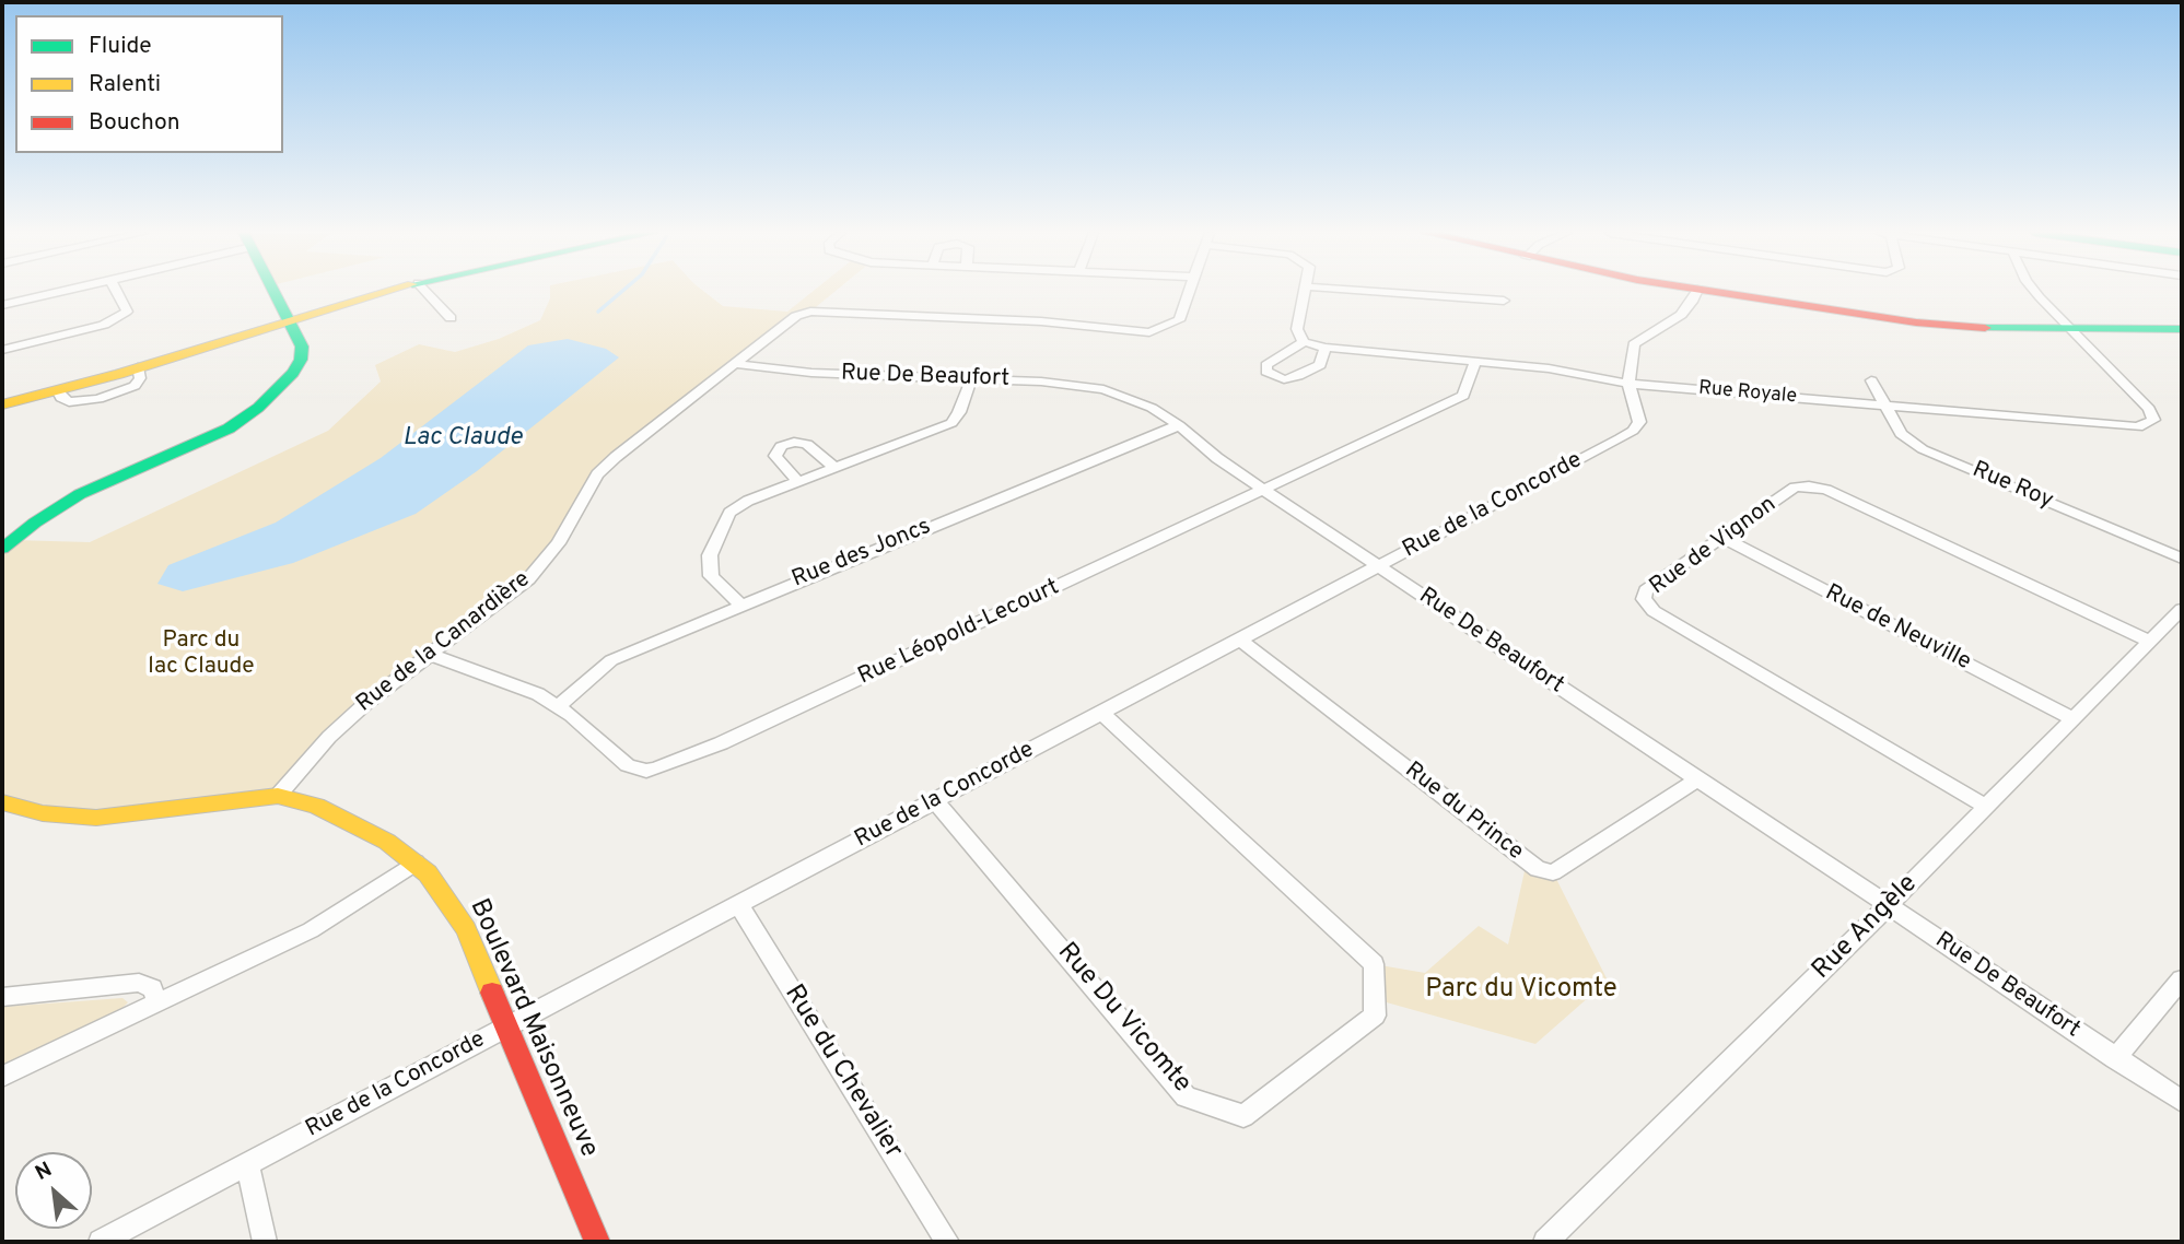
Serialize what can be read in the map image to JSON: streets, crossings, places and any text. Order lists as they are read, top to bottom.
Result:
{
  "streets": {
    "main road": ["Boulevard Maisonneuve"],
    "street": [
      "Rue De Beaufort",
      "Rue Royale",
      "Rue Roy",
      "Rue de la Concorde",
      "Rue de Vignon",
      "Rue des Joncs",
      "Rue de Neuville",
      "Rue Léopold-Lecourt",
      "Rue de la Canardière",
      "Rue du Prince",
      "Rue Angèle",
      "Rue Du Vicomte",
      "Rue du Chevalier"
    ]
  },
  "crossings": [
    ["Rue De Beaufort", "Rue de la Concorde"],
    ["Rue De Beaufort", "Rue des Joncs"],
    ["Rue De Beaufort", "Rue Léopold-Lecourt"],
    ["Rue De Beaufort", "Rue de la Canardière"],
    ["Rue De Beaufort", "Rue du Prince"],
    ["Rue De Beaufort", "Rue Angèle"],
    ["Rue Royale", "Rue Roy"],
    ["Rue Royale", "Rue de la Concorde"],
    ["Rue Royale", "Rue Léopold-Lecourt"],
    ["Rue de la Concorde", "Rue du Prince"],
    ["Rue de la Concorde", "Rue Du Vicomte"],
    ["Rue de la Concorde", "Boulevard Maisonneuve"],
    ["Rue de la Concorde", "Rue du Chevalier"],
    ["Rue de Vignon", "Rue de Neuville"],
    ["Rue de Vignon", "Rue Angèle"],
    ["Rue des Joncs", "Rue Léopold-Lecourt"],
    ["Rue de Neuville", "Rue Angèle"],
    ["Rue Léopold-Lecourt", "Rue de la Canardière"],
    ["Rue de la Canardière", "Boulevard Maisonneuve"]
  ],
  "water": ["Lac Claude"],
  "parks": ["Parc du lac Claude", "Parc du Vicomte"],
  "legend": ["Fluide", "Ralenti", "Bouchon"],
  "north": "top left"
}
